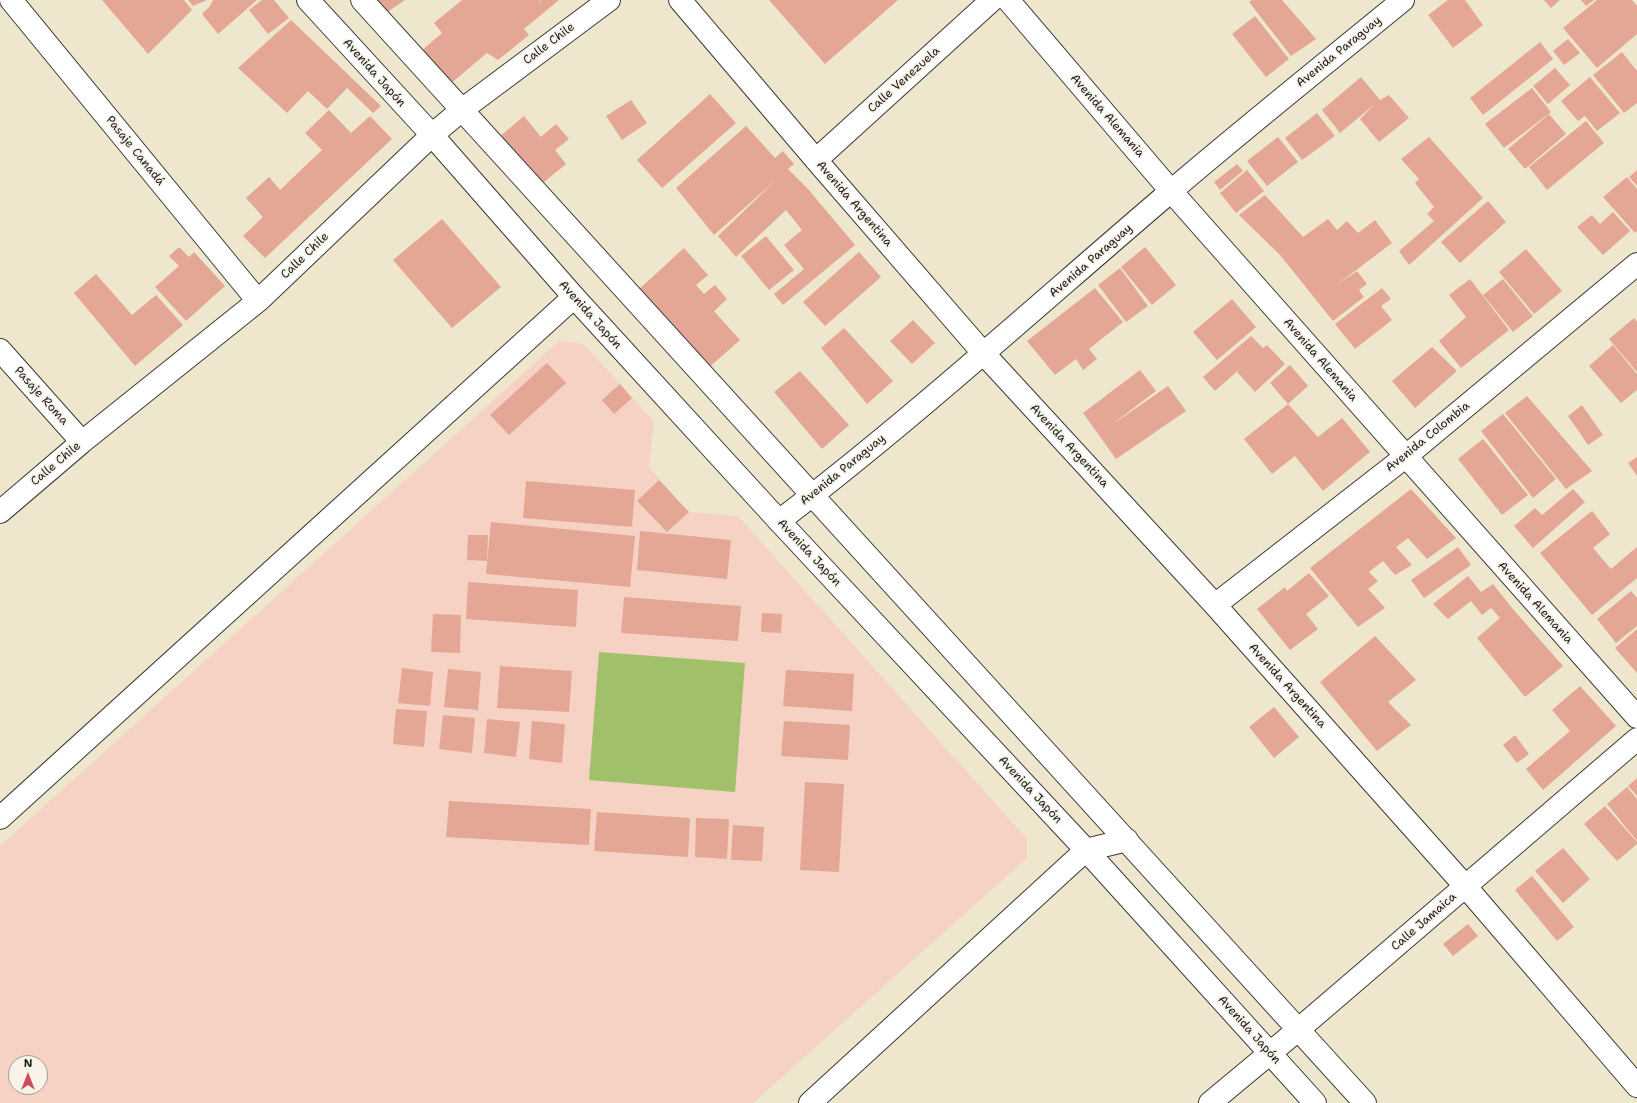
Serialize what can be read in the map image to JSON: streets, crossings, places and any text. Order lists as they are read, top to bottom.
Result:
{
  "streets": {
    "street": [
      "Calle Chile",
      "Avenida Paraguay",
      "Avenida Japón",
      "Calle Venezuela",
      "Avenida Alemania",
      "Pasaje Canadá",
      "Avenida Argentina",
      "Pasaje Roma",
      "Avenida Colombia",
      "Calle Jamaica"
    ]
  },
  "crossings": [
    ["Calle Chile", "Avenida Japón"],
    ["Calle Chile", "Pasaje Canadá"],
    ["Calle Chile", "Pasaje Roma"],
    ["Avenida Paraguay", "Avenida Japón"],
    ["Avenida Paraguay", "Avenida Alemania"],
    ["Avenida Paraguay", "Avenida Argentina"],
    ["Avenida Japón", "Calle Jamaica"],
    ["Calle Venezuela", "Avenida Argentina"],
    ["Avenida Alemania", "Avenida Colombia"],
    ["Avenida Argentina", "Avenida Colombia"],
    ["Avenida Argentina", "Calle Jamaica"]
  ],
  "north": "top"
}
